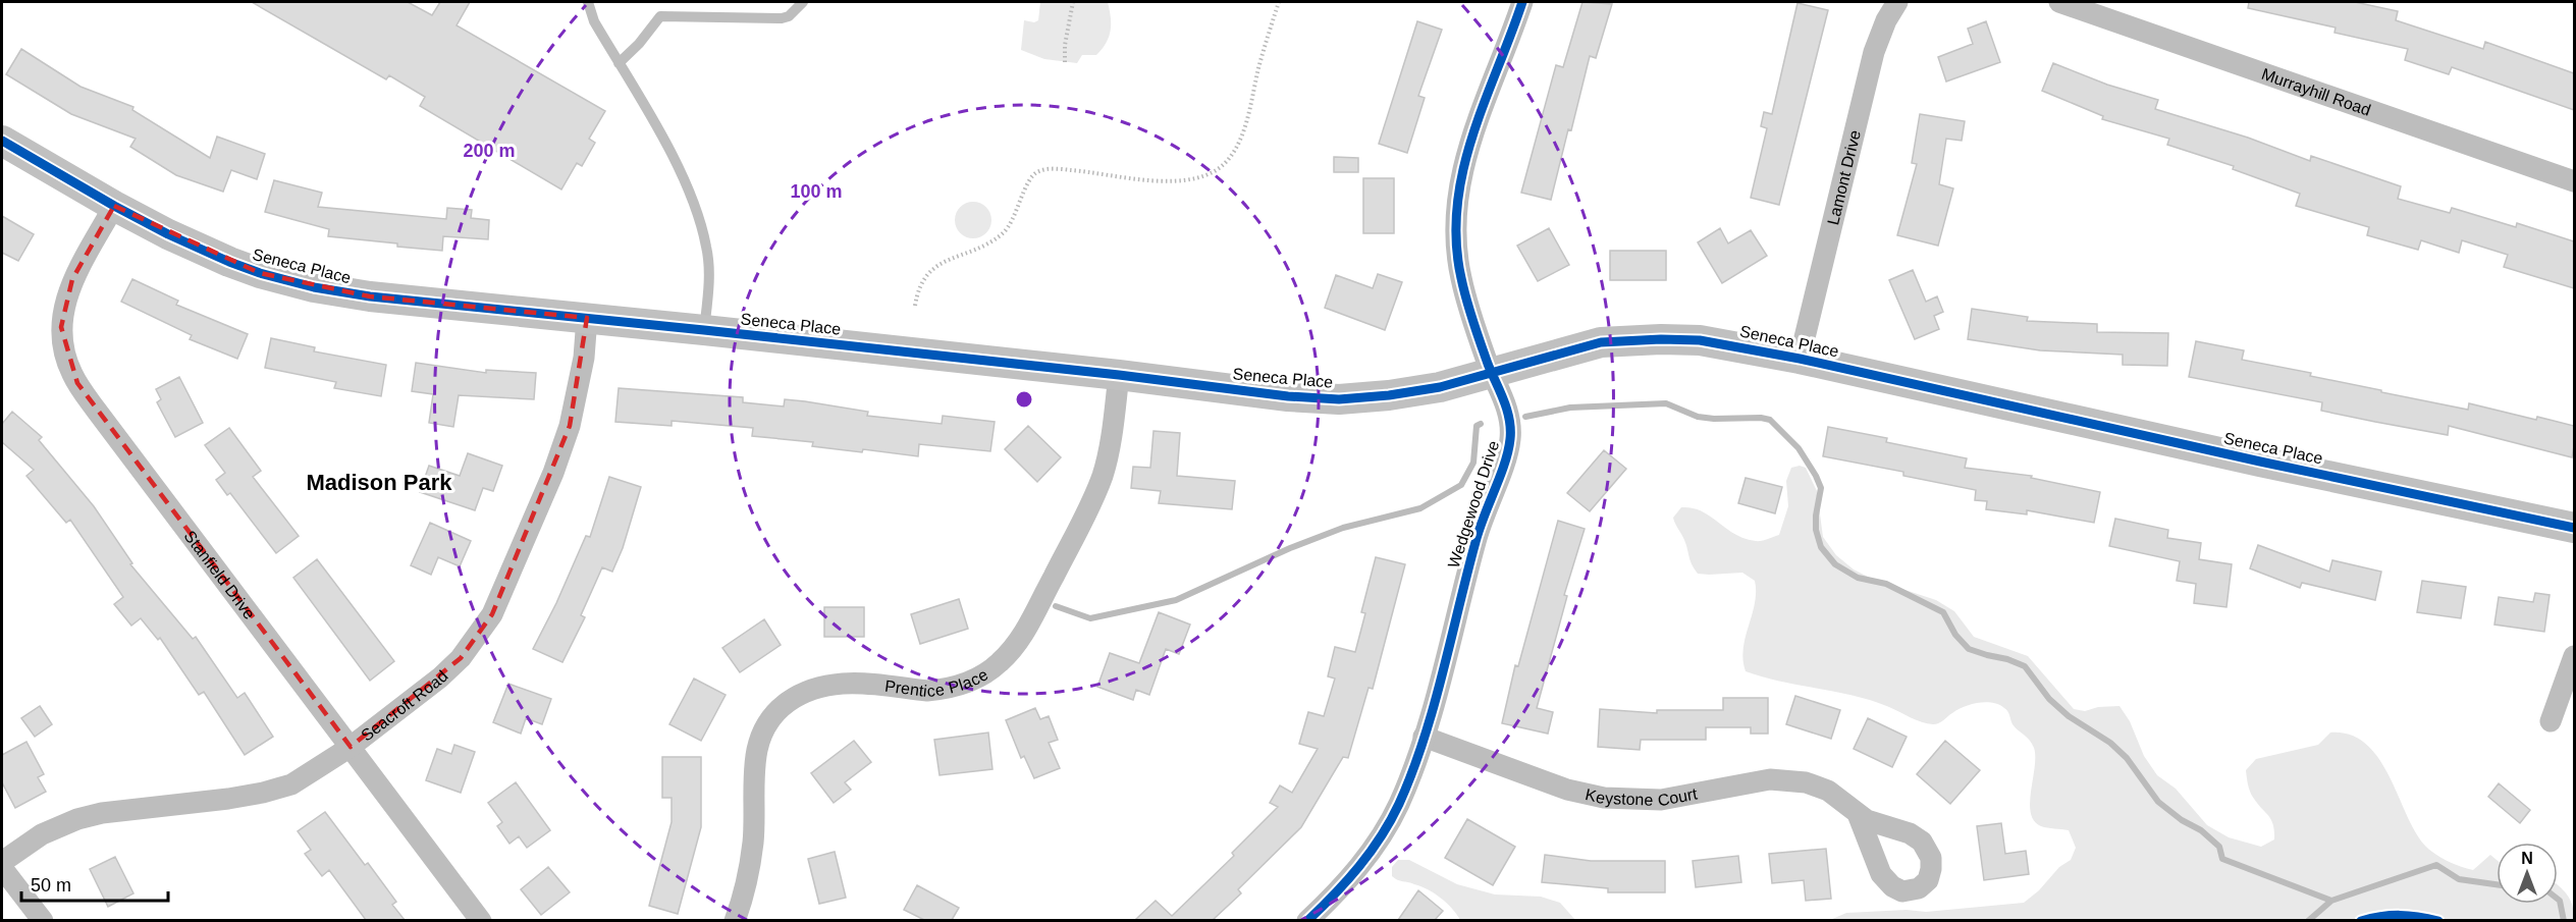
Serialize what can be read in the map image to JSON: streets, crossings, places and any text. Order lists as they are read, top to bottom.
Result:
{
  "streets": {
    "street": [
      "Murrayhill Road",
      "Lamont Drive",
      "Seneca Place",
      "Wedgewood Drive",
      "Stanfield Drive",
      "Prentice Place",
      "Seacroft Road",
      "Keystone Court"
    ]
  },
  "crossings": [
    ["Lamont Drive", "Seneca Place"],
    ["Seneca Place", "Wedgewood Drive"],
    ["Seneca Place", "Stanfield Drive"],
    ["Seneca Place", "Prentice Place"],
    ["Seneca Place", "Seacroft Road"],
    ["Wedgewood Drive", "Keystone Court"],
    ["Stanfield Drive", "Seacroft Road"]
  ],
  "districts": ["Madison Park"],
  "scale_bar": "50 m",
  "north": "top",
  "rings": ["200 m", "100 m"]
}
